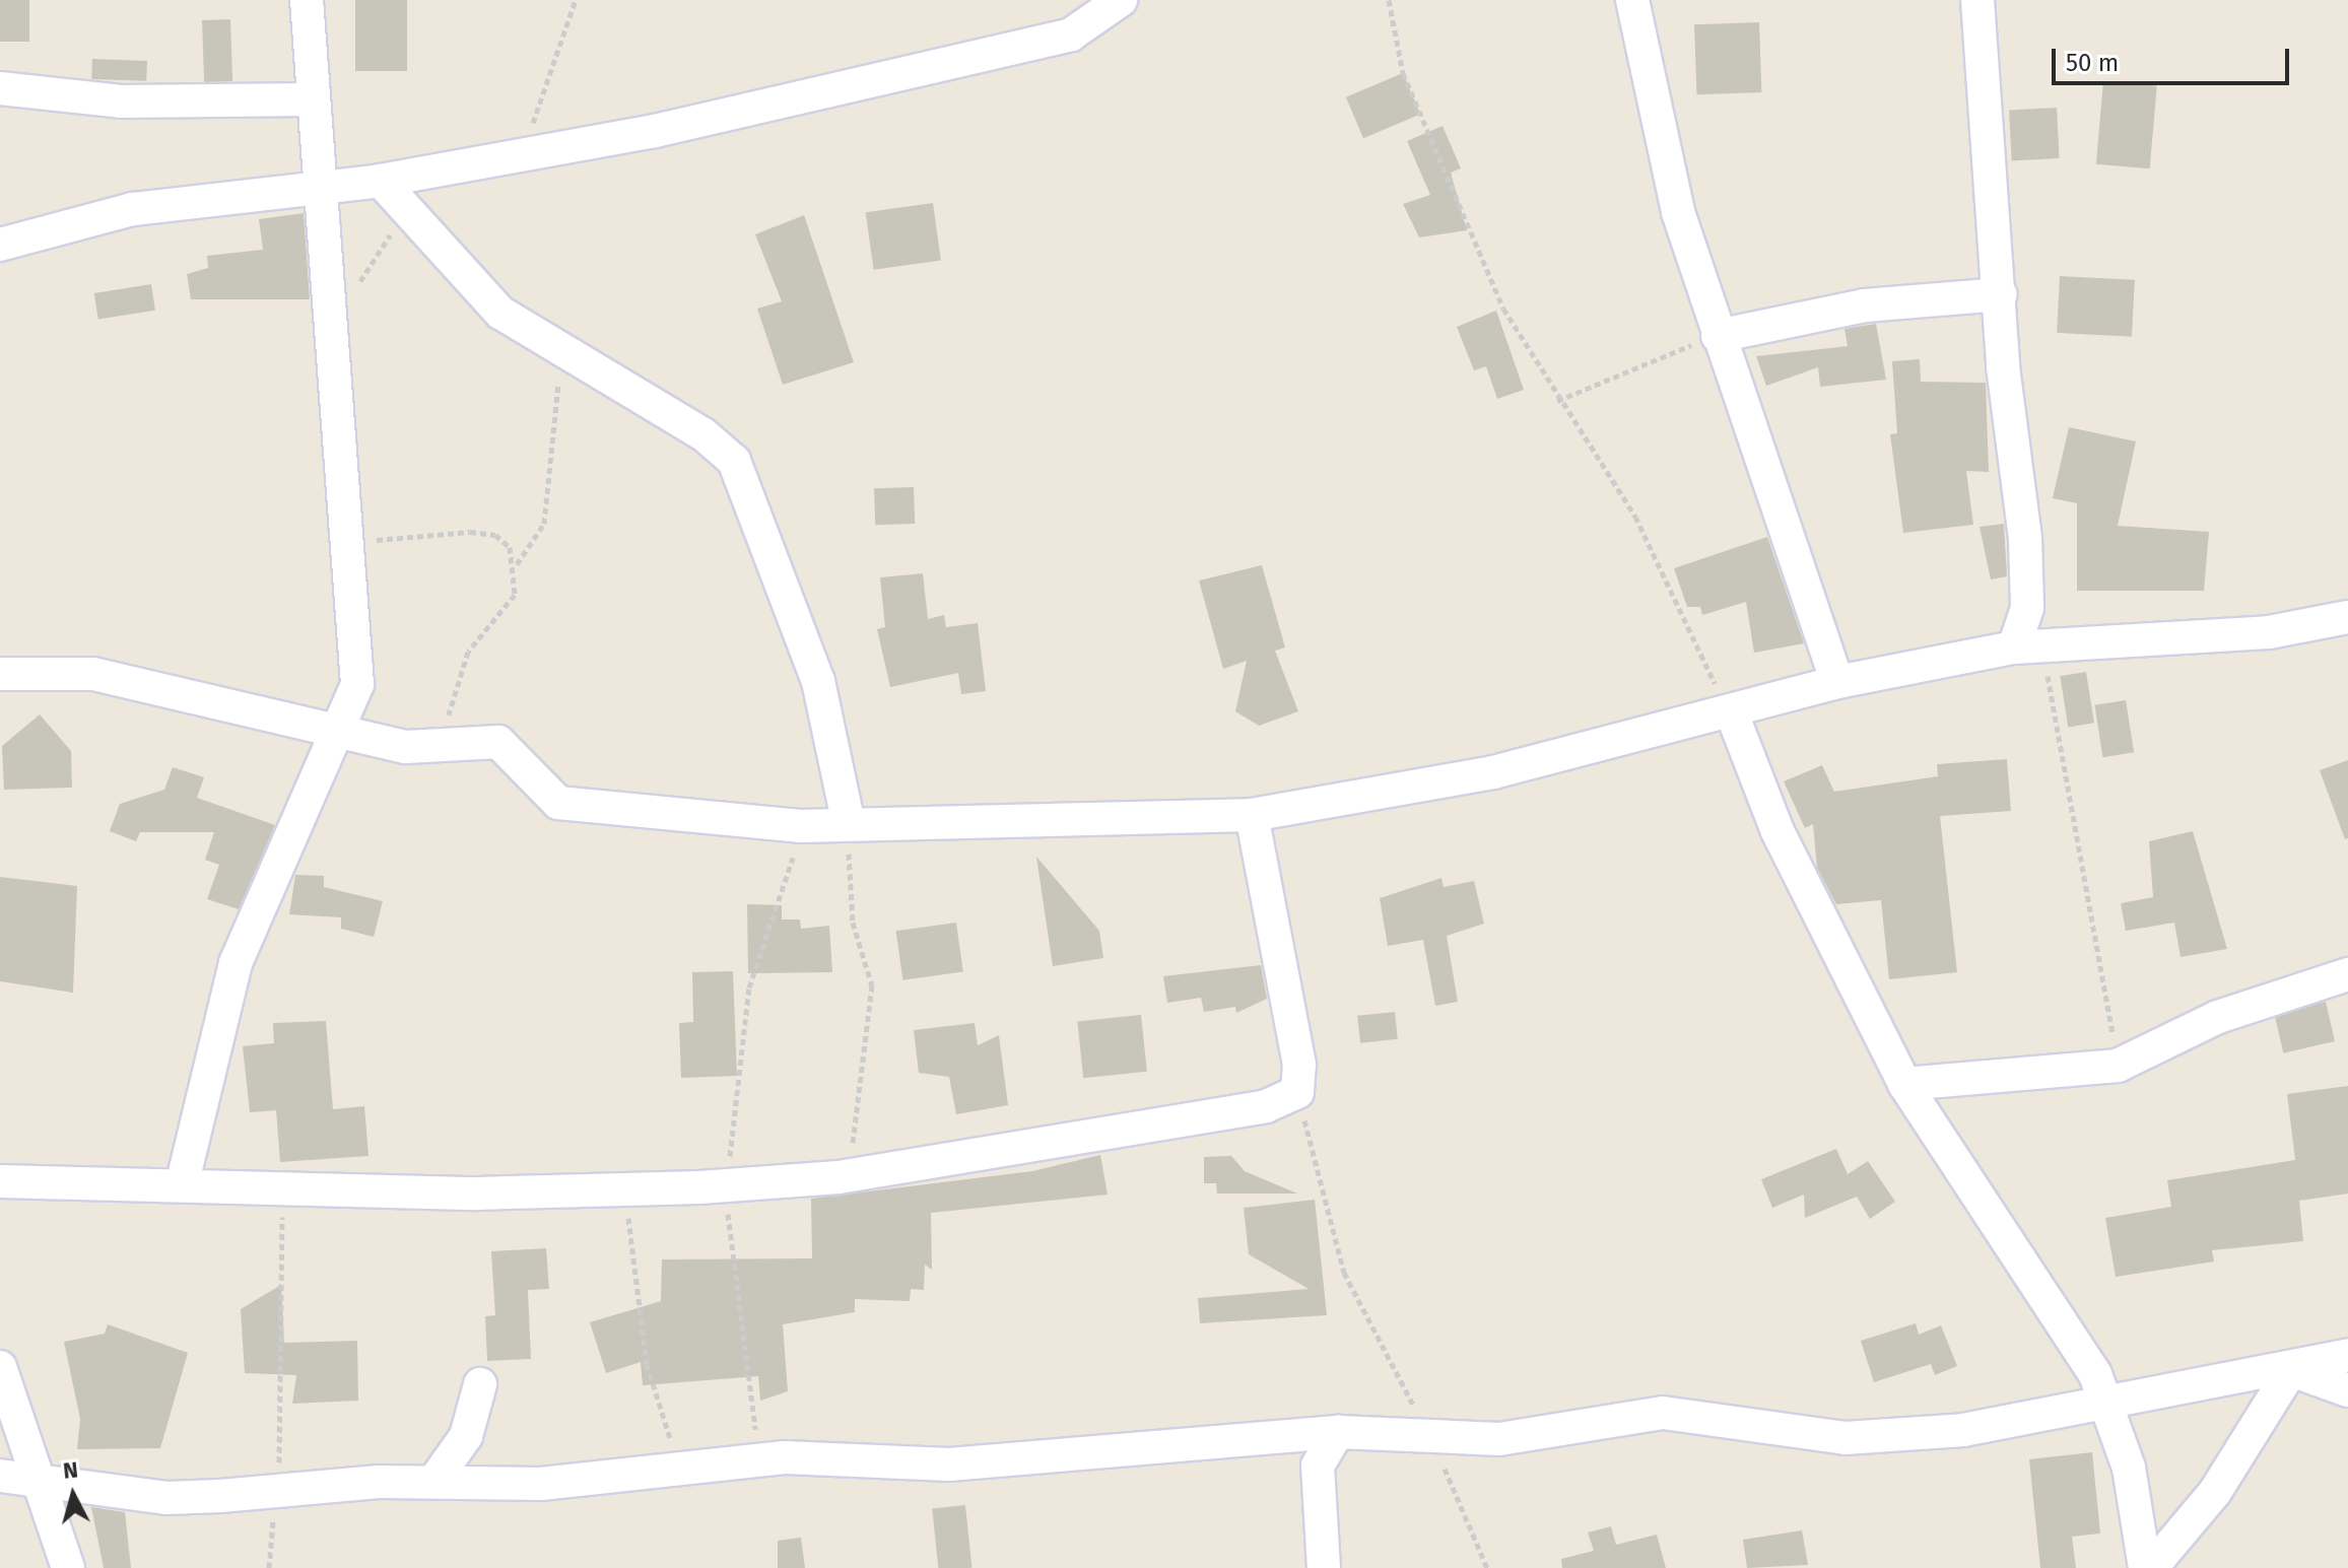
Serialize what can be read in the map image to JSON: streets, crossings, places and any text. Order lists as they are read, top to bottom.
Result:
{
  "scale_bar": "50 m",
  "north": "top"
}
